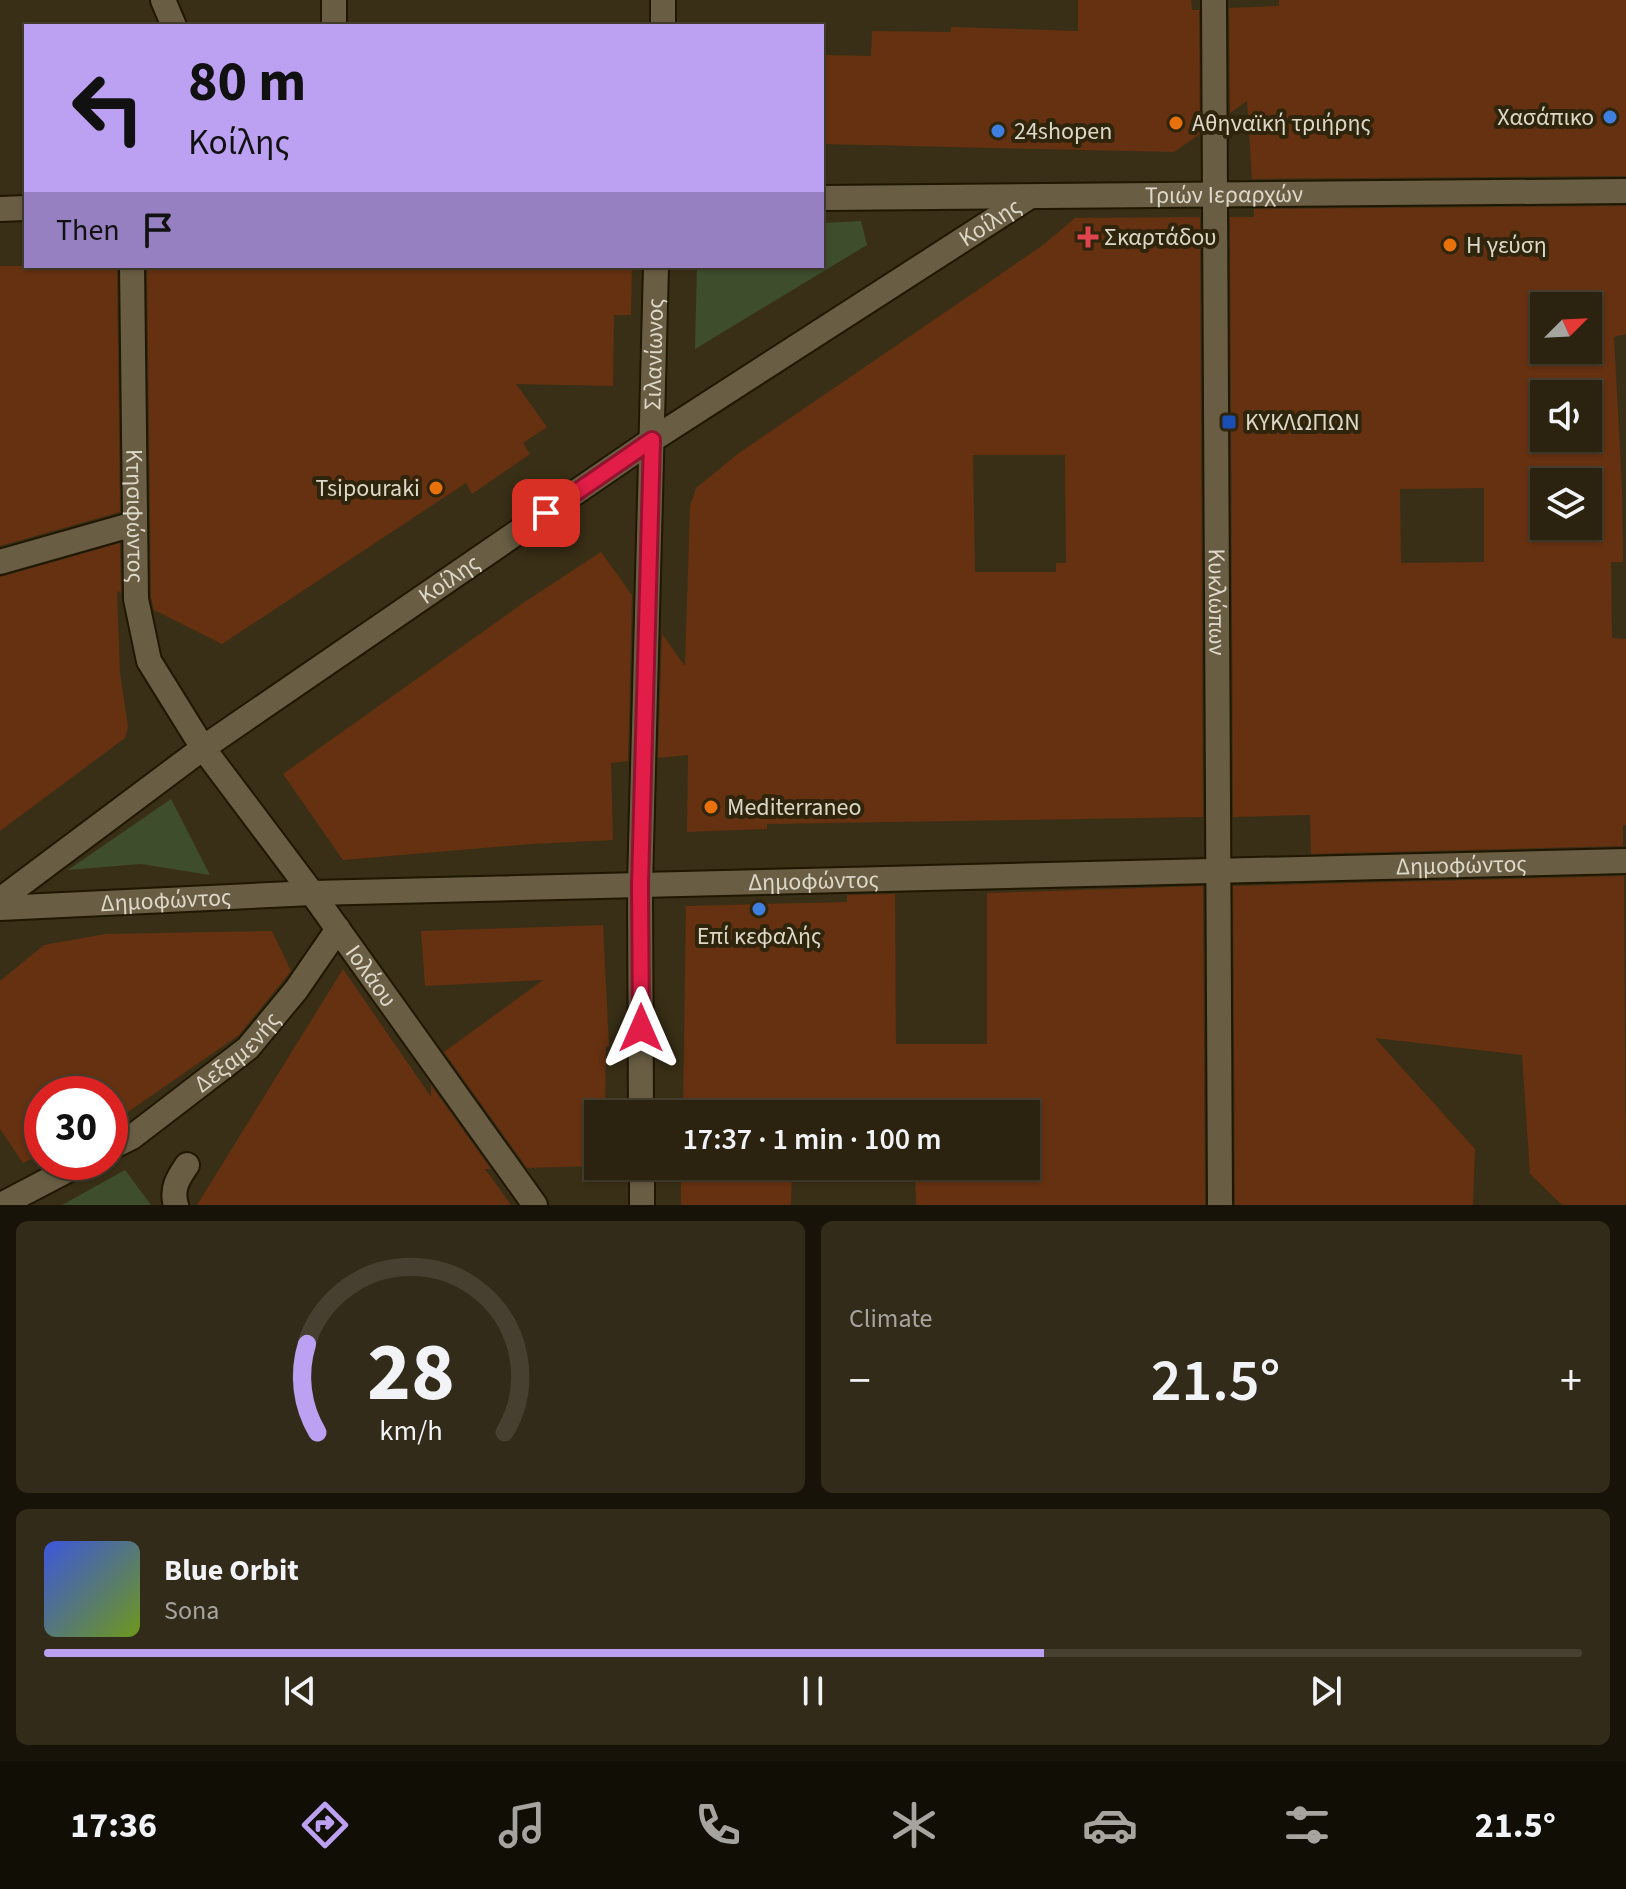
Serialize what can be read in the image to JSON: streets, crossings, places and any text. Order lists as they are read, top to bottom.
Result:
{
  "streets": {
    "street": [
      "Τριών Ιεραρχών",
      "Κοίλης",
      "Σιλανίωνος",
      "Κτησιφώντος",
      "Κυκλώπων",
      "Δημοφώντος",
      "Ιολάου",
      "Δεξαμενής"
    ]
  },
  "crossings": [
    ["Τριών Ιεραρχών", "Κοίλης"],
    ["Τριών Ιεραρχών", "Κυκλώπων"],
    ["Κοίλης", "Σιλανίωνος"],
    ["Κοίλης", "Κτησιφώντος"],
    ["Κοίλης", "Ιολάου"],
    ["Σιλανίωνος", "Δημοφώντος"],
    ["Κτησιφώντος", "Ιολάου"],
    ["Κυκλώπων", "Δημοφώντος"],
    ["Δημοφώντος", "Ιολάου"],
    ["Ιολάου", "Δεξαμενής"]
  ],
  "places": {
    "other": [
      "Χασάπικο",
      "Αθηναϊκή τριήρης",
      "24shopen",
      "Η γεύση",
      "Tsipouraki",
      "Mediterraneo",
      "Επί κεφαλής"
    ],
    "health": ["Σκαρτάδου"],
    "transit": ["ΚΥΚΛΩΠΩΝ"]
  },
  "north": "top right",
  "page": {
    "turn": ["80 m", "Κοίλης"],
    "then": "Then",
    "limit": "30",
    "trip": "17:37 · 1 min · 100 m",
    "tile": "Climate",
    "heat": ["−", "21.5°", "+"],
    "song": ["Blue Orbit", "Sona"],
    "tabs": ["17:36", "21.5°"],
    "gauge": ["28", "km/h"]
  }
}
